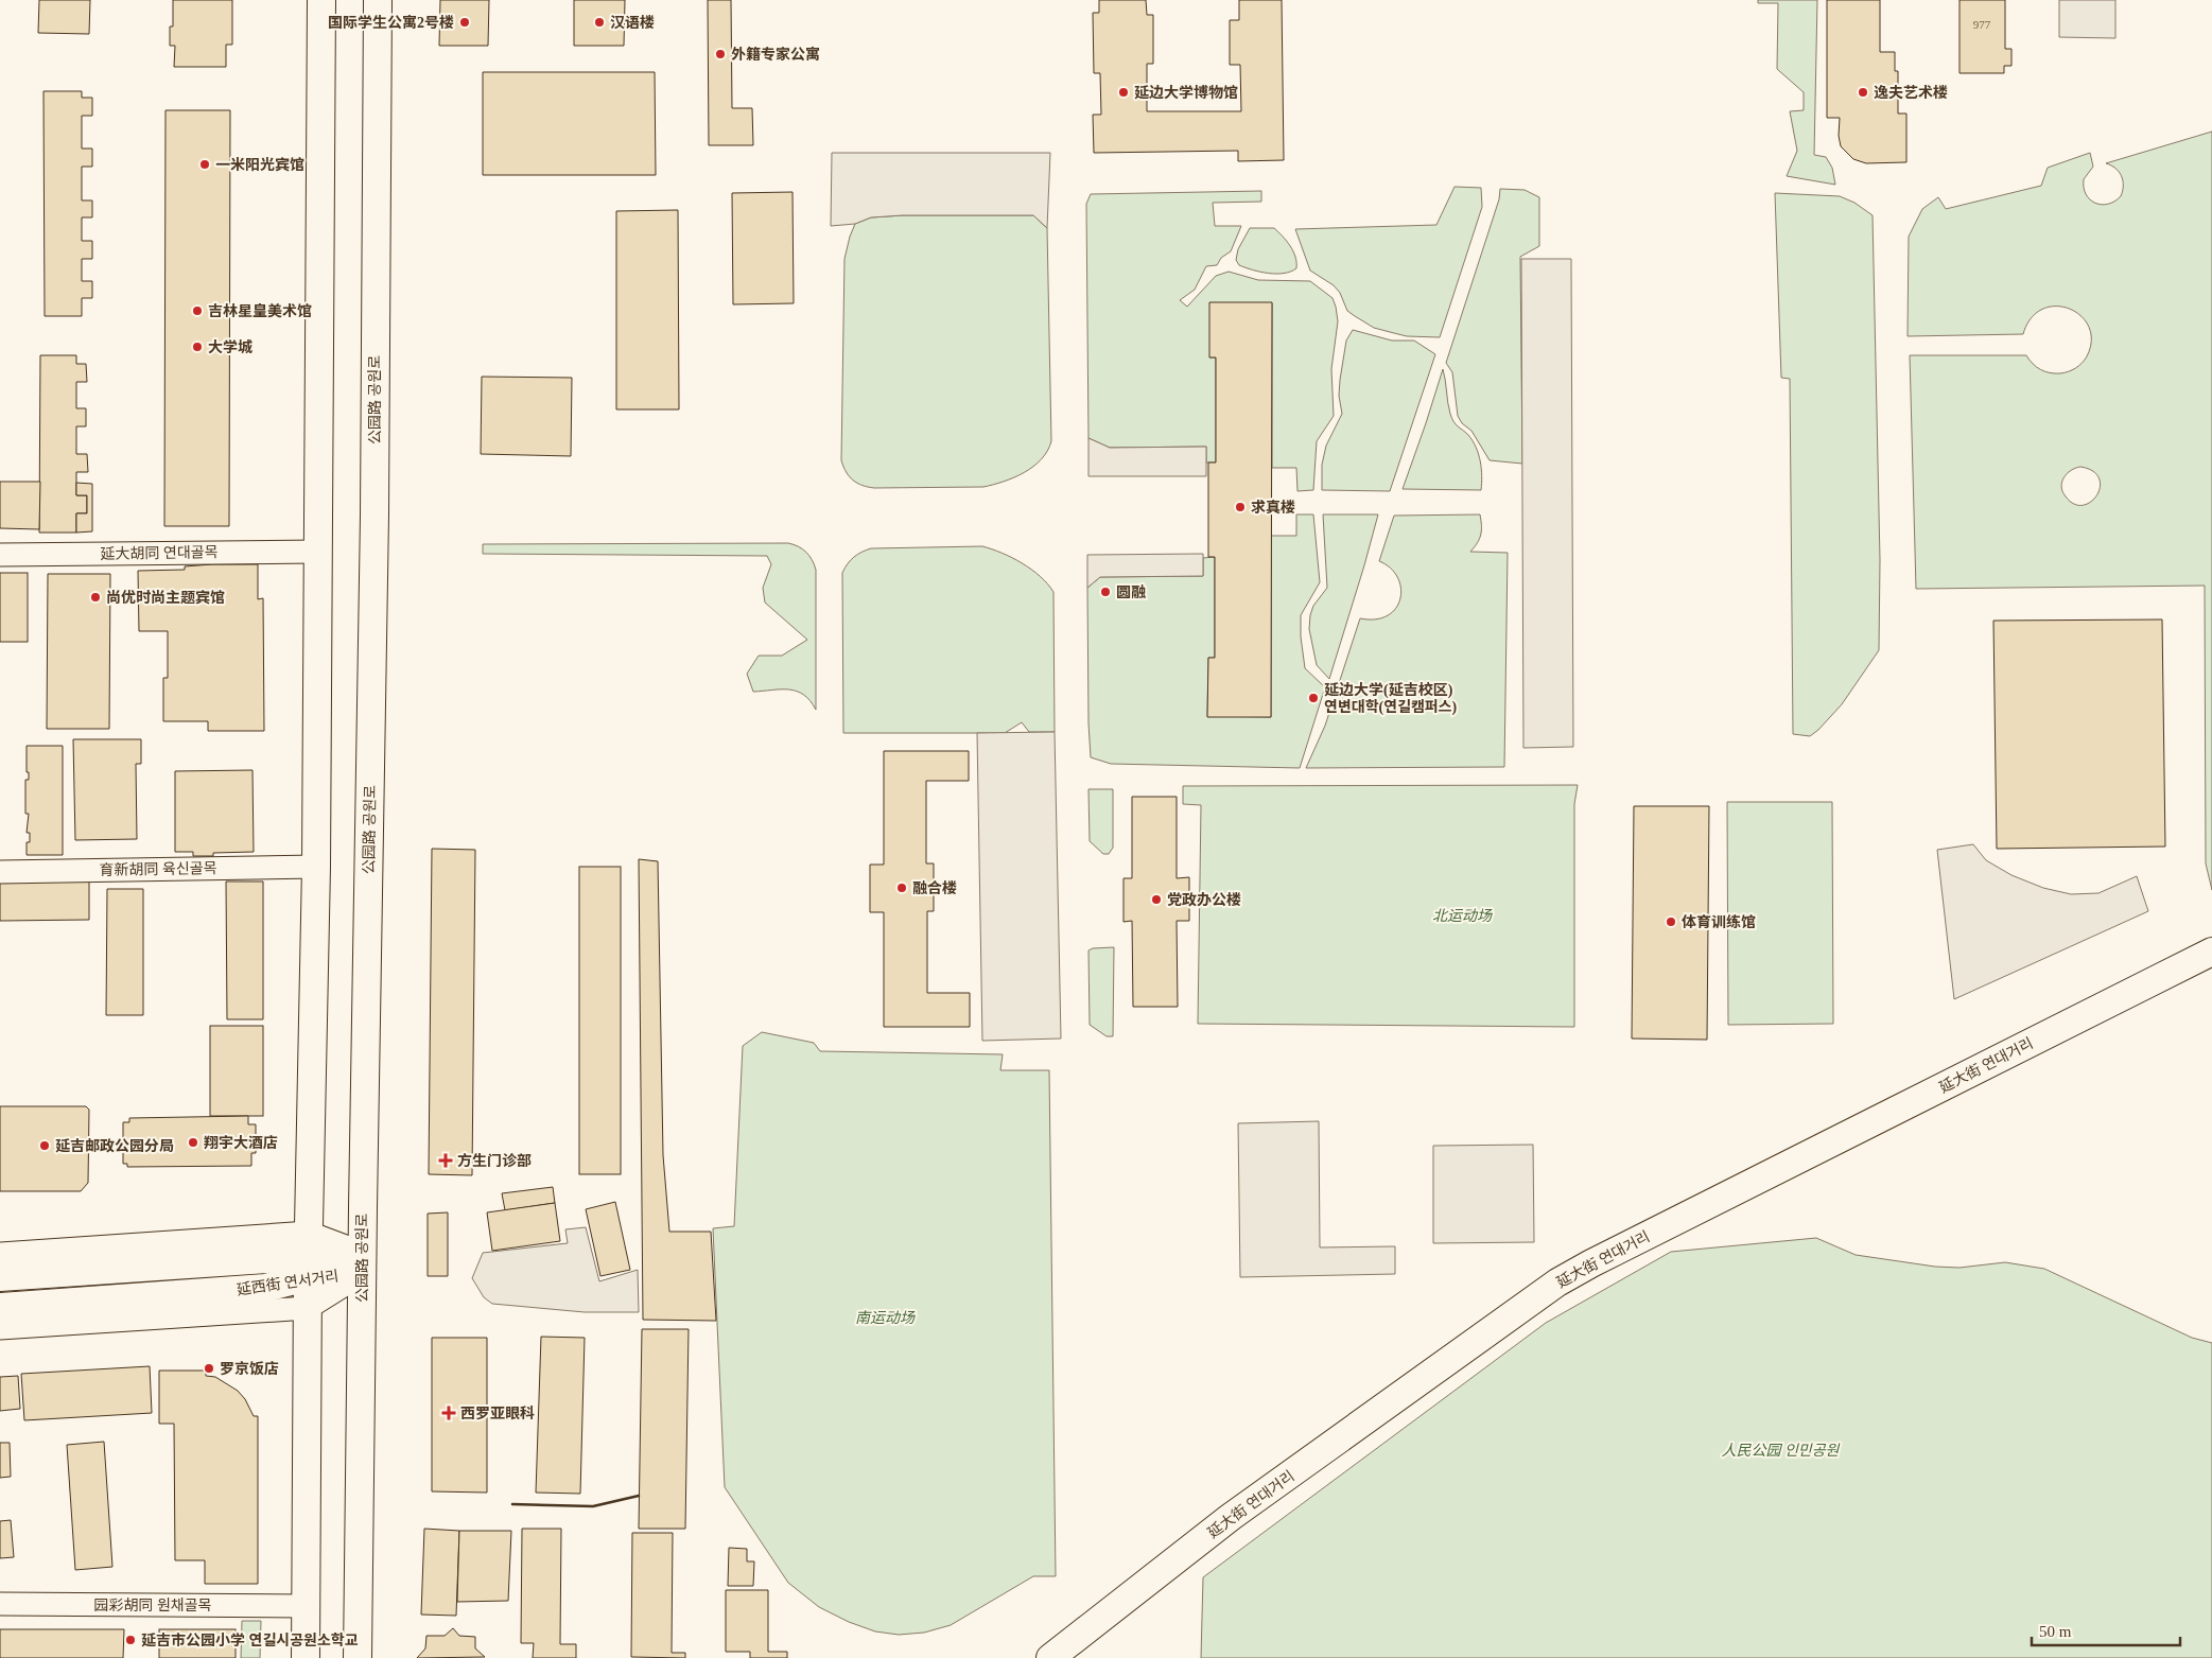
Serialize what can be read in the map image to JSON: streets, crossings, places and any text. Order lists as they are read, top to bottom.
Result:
{
  "streets": {
    "main road": ["公园路 공원로", "延大街 연대거리", "延西街 연서거리"],
    "street": ["延大胡同 연대골목", "育新胡同 육신골목", "园彩胡同 원채골목"]
  },
  "crossings": [
    ["公园路 공원로", "延西街 연서거리"]
  ],
  "parks": ["北运动场", "南运动场", "人民公园 인민공원"],
  "places": {
    "other": [
      "国际学生公寓2号楼",
      "汉语楼",
      "外籍专家公寓",
      "延边大学博物馆",
      "逸夫艺术楼",
      "一米阳光宾馆",
      "吉林星皇美术馆",
      "大学城",
      "求真楼",
      "圆融",
      "尚优时尚主题宾馆",
      "延边大学(延吉校区) 연변대학(연길캠퍼스)",
      "融合楼",
      "党政办公楼",
      "体育训练馆",
      "翔宇大酒店",
      "延吉邮政公园分局",
      "罗京饭店",
      "延吉市公园小学 연길시공원소학교"
    ],
    "health": ["方生门诊部", "西罗亚眼科"]
  },
  "house_numbers": ["977"],
  "scale_bar": "50 m"
}
